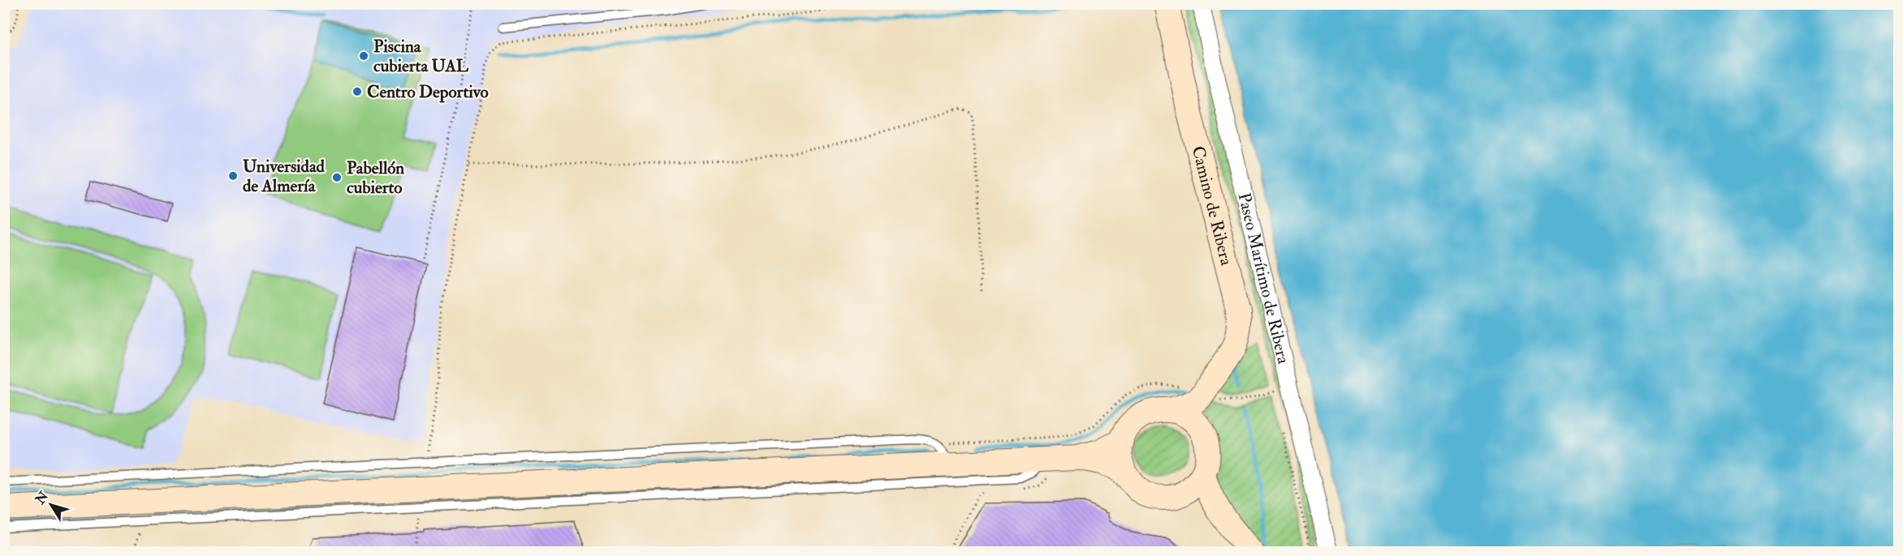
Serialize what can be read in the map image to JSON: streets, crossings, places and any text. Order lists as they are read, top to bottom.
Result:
{
  "streets": {
    "main road": ["Camino de Ribera"],
    "street": ["Paseo Marítimo de Ribera"]
  },
  "places": [
    "Piscina cubierta UAL",
    "Centro Deportivo",
    "Universidad de Almería",
    "Pabellón cubierto"
  ],
  "north": "top left"
}
